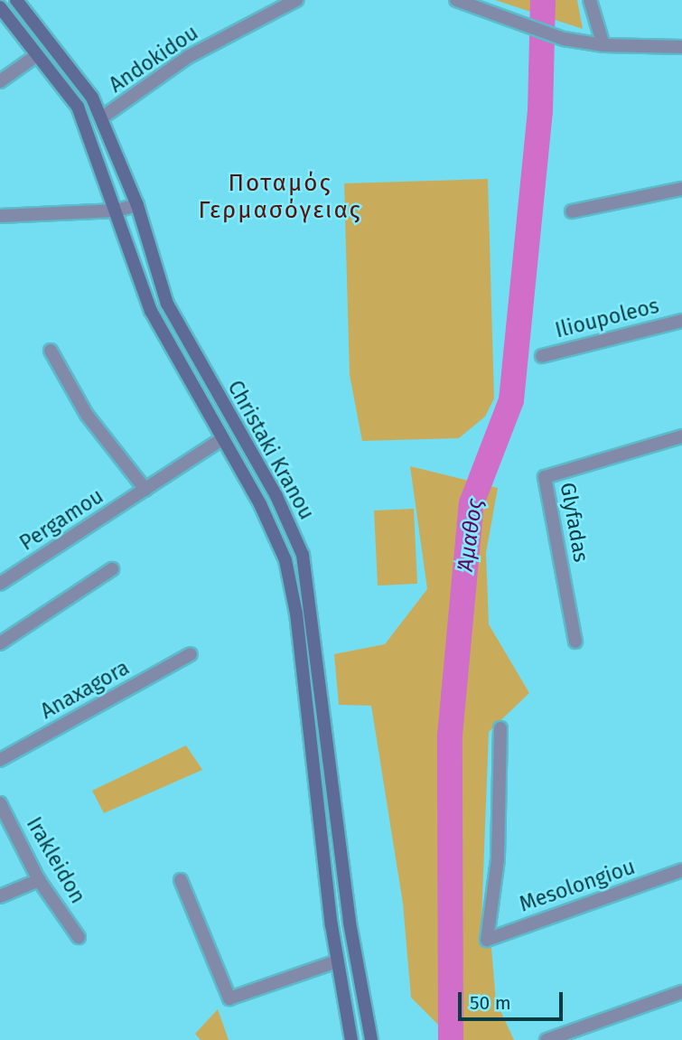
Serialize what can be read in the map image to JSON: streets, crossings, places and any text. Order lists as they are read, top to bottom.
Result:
{
  "streets": {
    "main road": ["Christaki Kranou"],
    "street": [
      "Andokidou",
      "Ilioupoleos",
      "Pergamou",
      "Glyfadas",
      "Anaxagora",
      "Irakleidon",
      "Mesolongiou"
    ]
  },
  "crossings": [
    ["Andokidou", "Christaki Kranou"],
    ["Christaki Kranou", "Pergamou"]
  ],
  "districts": ["Ποταμός Γερμασόγειας"],
  "water": ["Άμαθος"],
  "scale_bar": "50 m"
}
